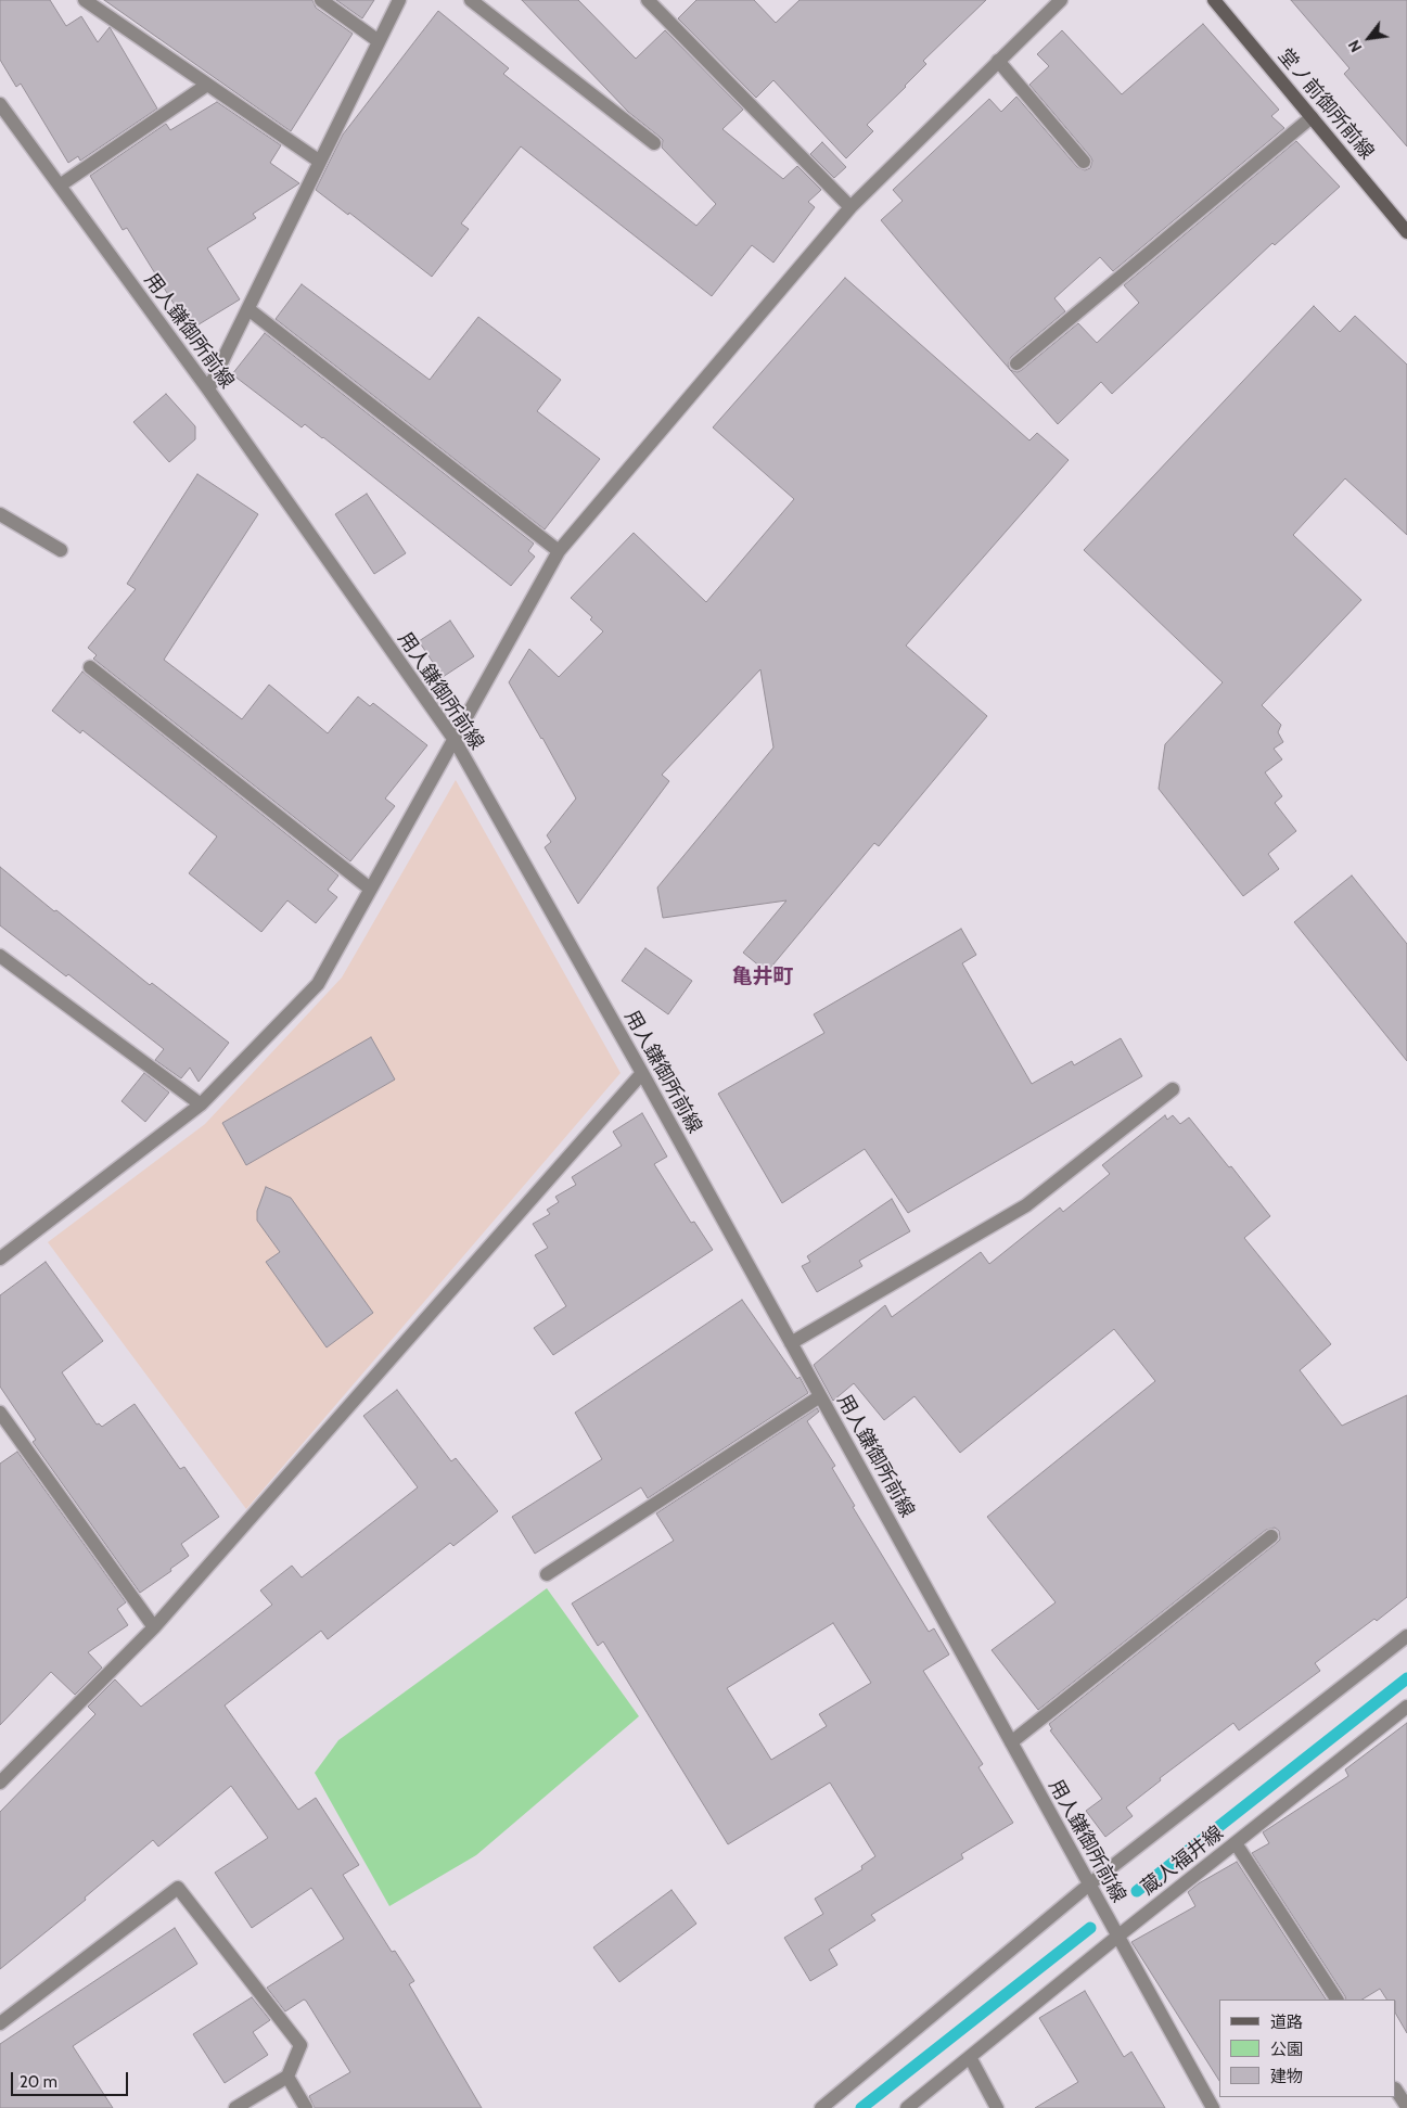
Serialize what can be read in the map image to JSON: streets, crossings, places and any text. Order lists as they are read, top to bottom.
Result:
{
  "streets": {
    "street": ["堂ノ前御所前線", "用人鎌御所前線", "蔵人福井線"]
  },
  "crossings": [
    ["用人鎌御所前線", "蔵人福井線"]
  ],
  "districts": ["亀井町"],
  "legend": ["道路", "公園", "建物"],
  "scale_bar": "20 m",
  "north": "bottom left"
}
